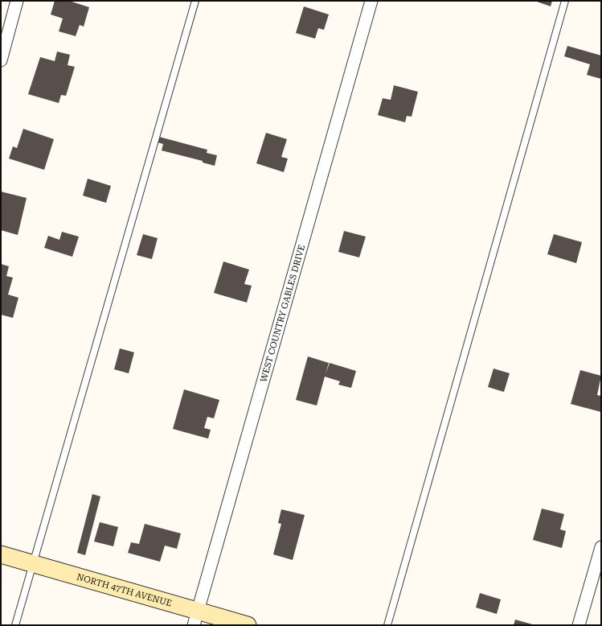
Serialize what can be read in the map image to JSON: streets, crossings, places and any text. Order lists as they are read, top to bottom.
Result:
{
  "streets": {
    "street": ["WEST COUNTRY GABLES DRIVE", "NORTH 47TH AVENUE"]
  },
  "crossings": [
    ["WEST COUNTRY GABLES DRIVE", "NORTH 47TH AVENUE"]
  ]
}
